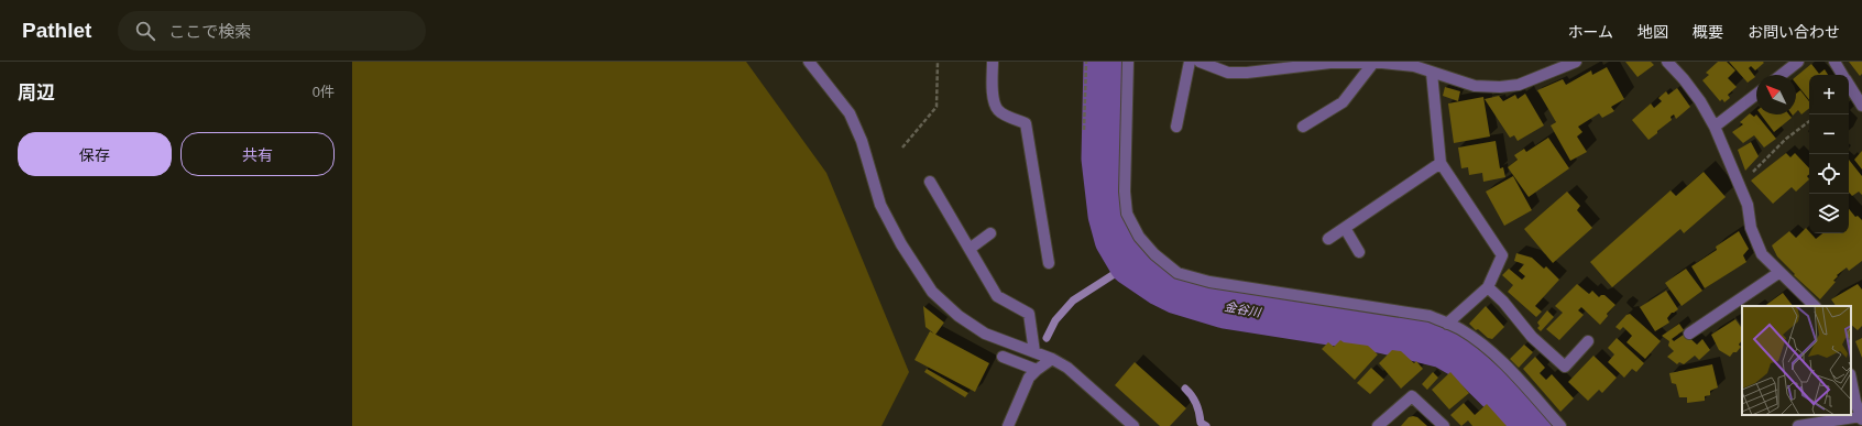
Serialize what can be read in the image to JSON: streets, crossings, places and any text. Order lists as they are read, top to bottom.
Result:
{
  "water": ["金谷川"],
  "north": "top left",
  "page": {
    "header": "Pathlet",
    "search": "ここで検索",
    "nav": [
      "ホーム",
      "地図",
      "概要",
      "お問い合わせ"
    ],
    "heading": ["周辺", "0件"],
    "map_buttons": ["+", "−"],
    "buttons": ["保存", "共有"]
  }
}
